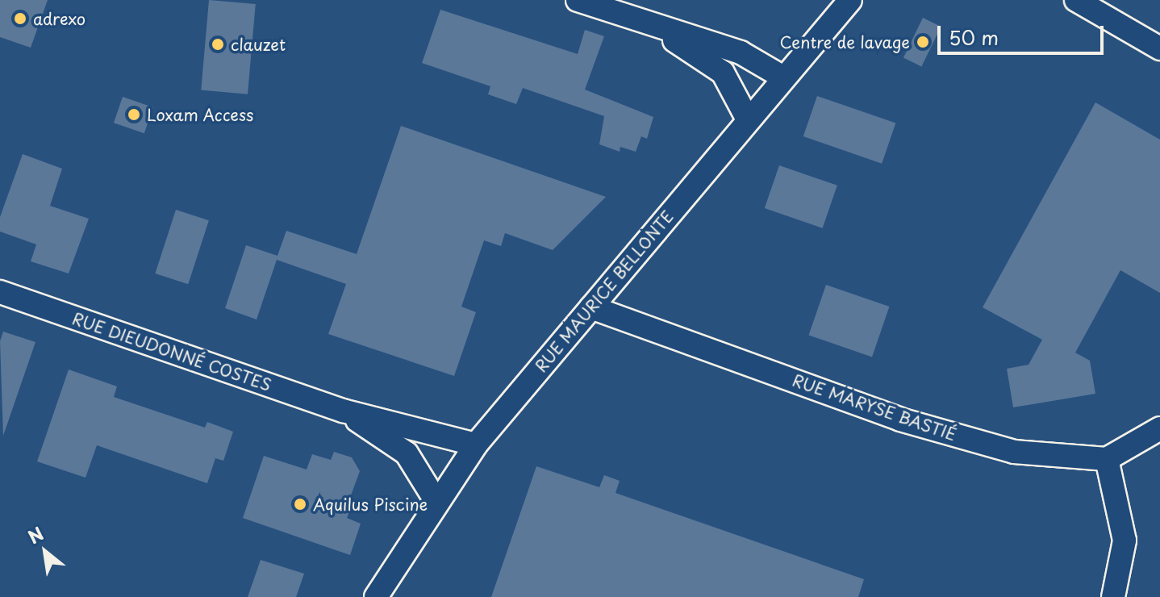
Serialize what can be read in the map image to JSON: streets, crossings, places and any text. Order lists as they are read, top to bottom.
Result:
{
  "streets": {
    "street": ["RUE MAURICE BELLONTE", "RUE DIEUDONNÉ COSTES", "RUE MARYSE BASTIÉ"]
  },
  "crossings": [
    ["RUE MAURICE BELLONTE", "RUE DIEUDONNÉ COSTES"],
    ["RUE MAURICE BELLONTE", "RUE MARYSE BASTIÉ"]
  ],
  "places": [
    "adrexo",
    "Centre de lavage",
    "clauzet",
    "Loxam Access",
    "Aquilus Piscine"
  ],
  "scale_bar": "50 m",
  "north": "top left"
}
